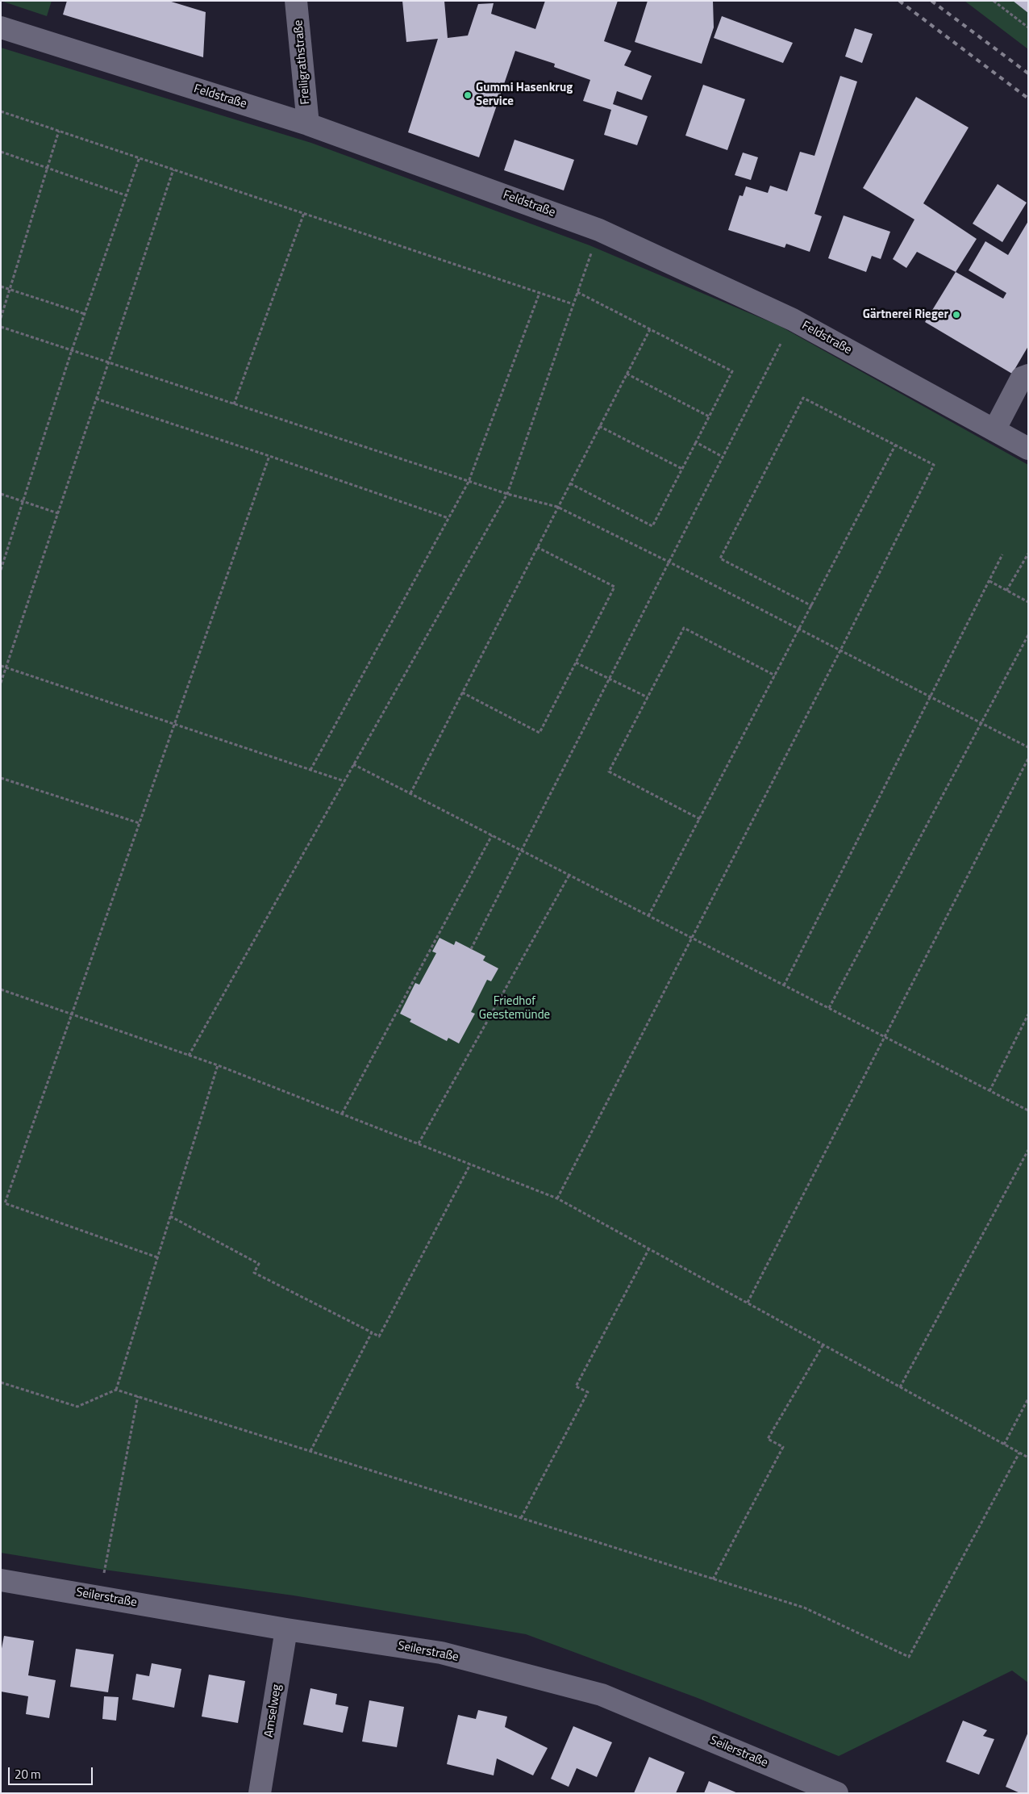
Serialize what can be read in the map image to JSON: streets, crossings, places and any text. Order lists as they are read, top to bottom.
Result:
{
  "streets": {
    "street": [
      "Freiligrathstraße",
      "Feldstraße",
      "Seilerstraße",
      "Amselweg"
    ]
  },
  "crossings": [
    ["Freiligrathstraße", "Feldstraße"],
    ["Seilerstraße", "Amselweg"]
  ],
  "parks": ["Friedhof Geestemünde"],
  "places": ["Gummi Hasenkrug Service", "Gärtnerei Rieger"],
  "scale_bar": "20 m"
}
